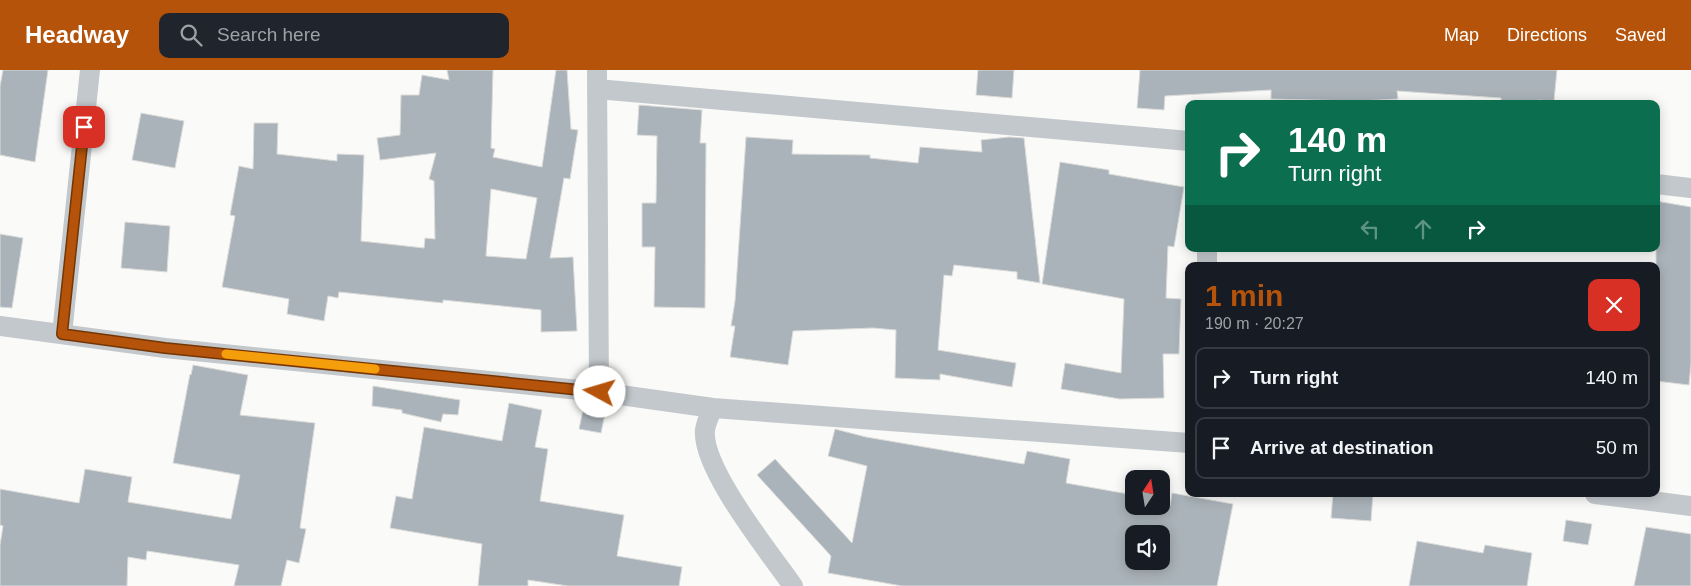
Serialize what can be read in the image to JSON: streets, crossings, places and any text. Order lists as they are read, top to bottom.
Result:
{
  "north": "top",
  "page": {
    "header": "Headway",
    "search": "Search here",
    "nav": ["Map", "Directions", "Saved"],
    "turn": ["140 m", "Turn right"],
    "heading": ["1 min", "190 m · 20:27"],
    "list": [
      {
        "name": "Turn right",
        "value": "140 m"
      },
      {
        "name": "Arrive at destination",
        "value": "50 m"
      }
    ]
  }
}
